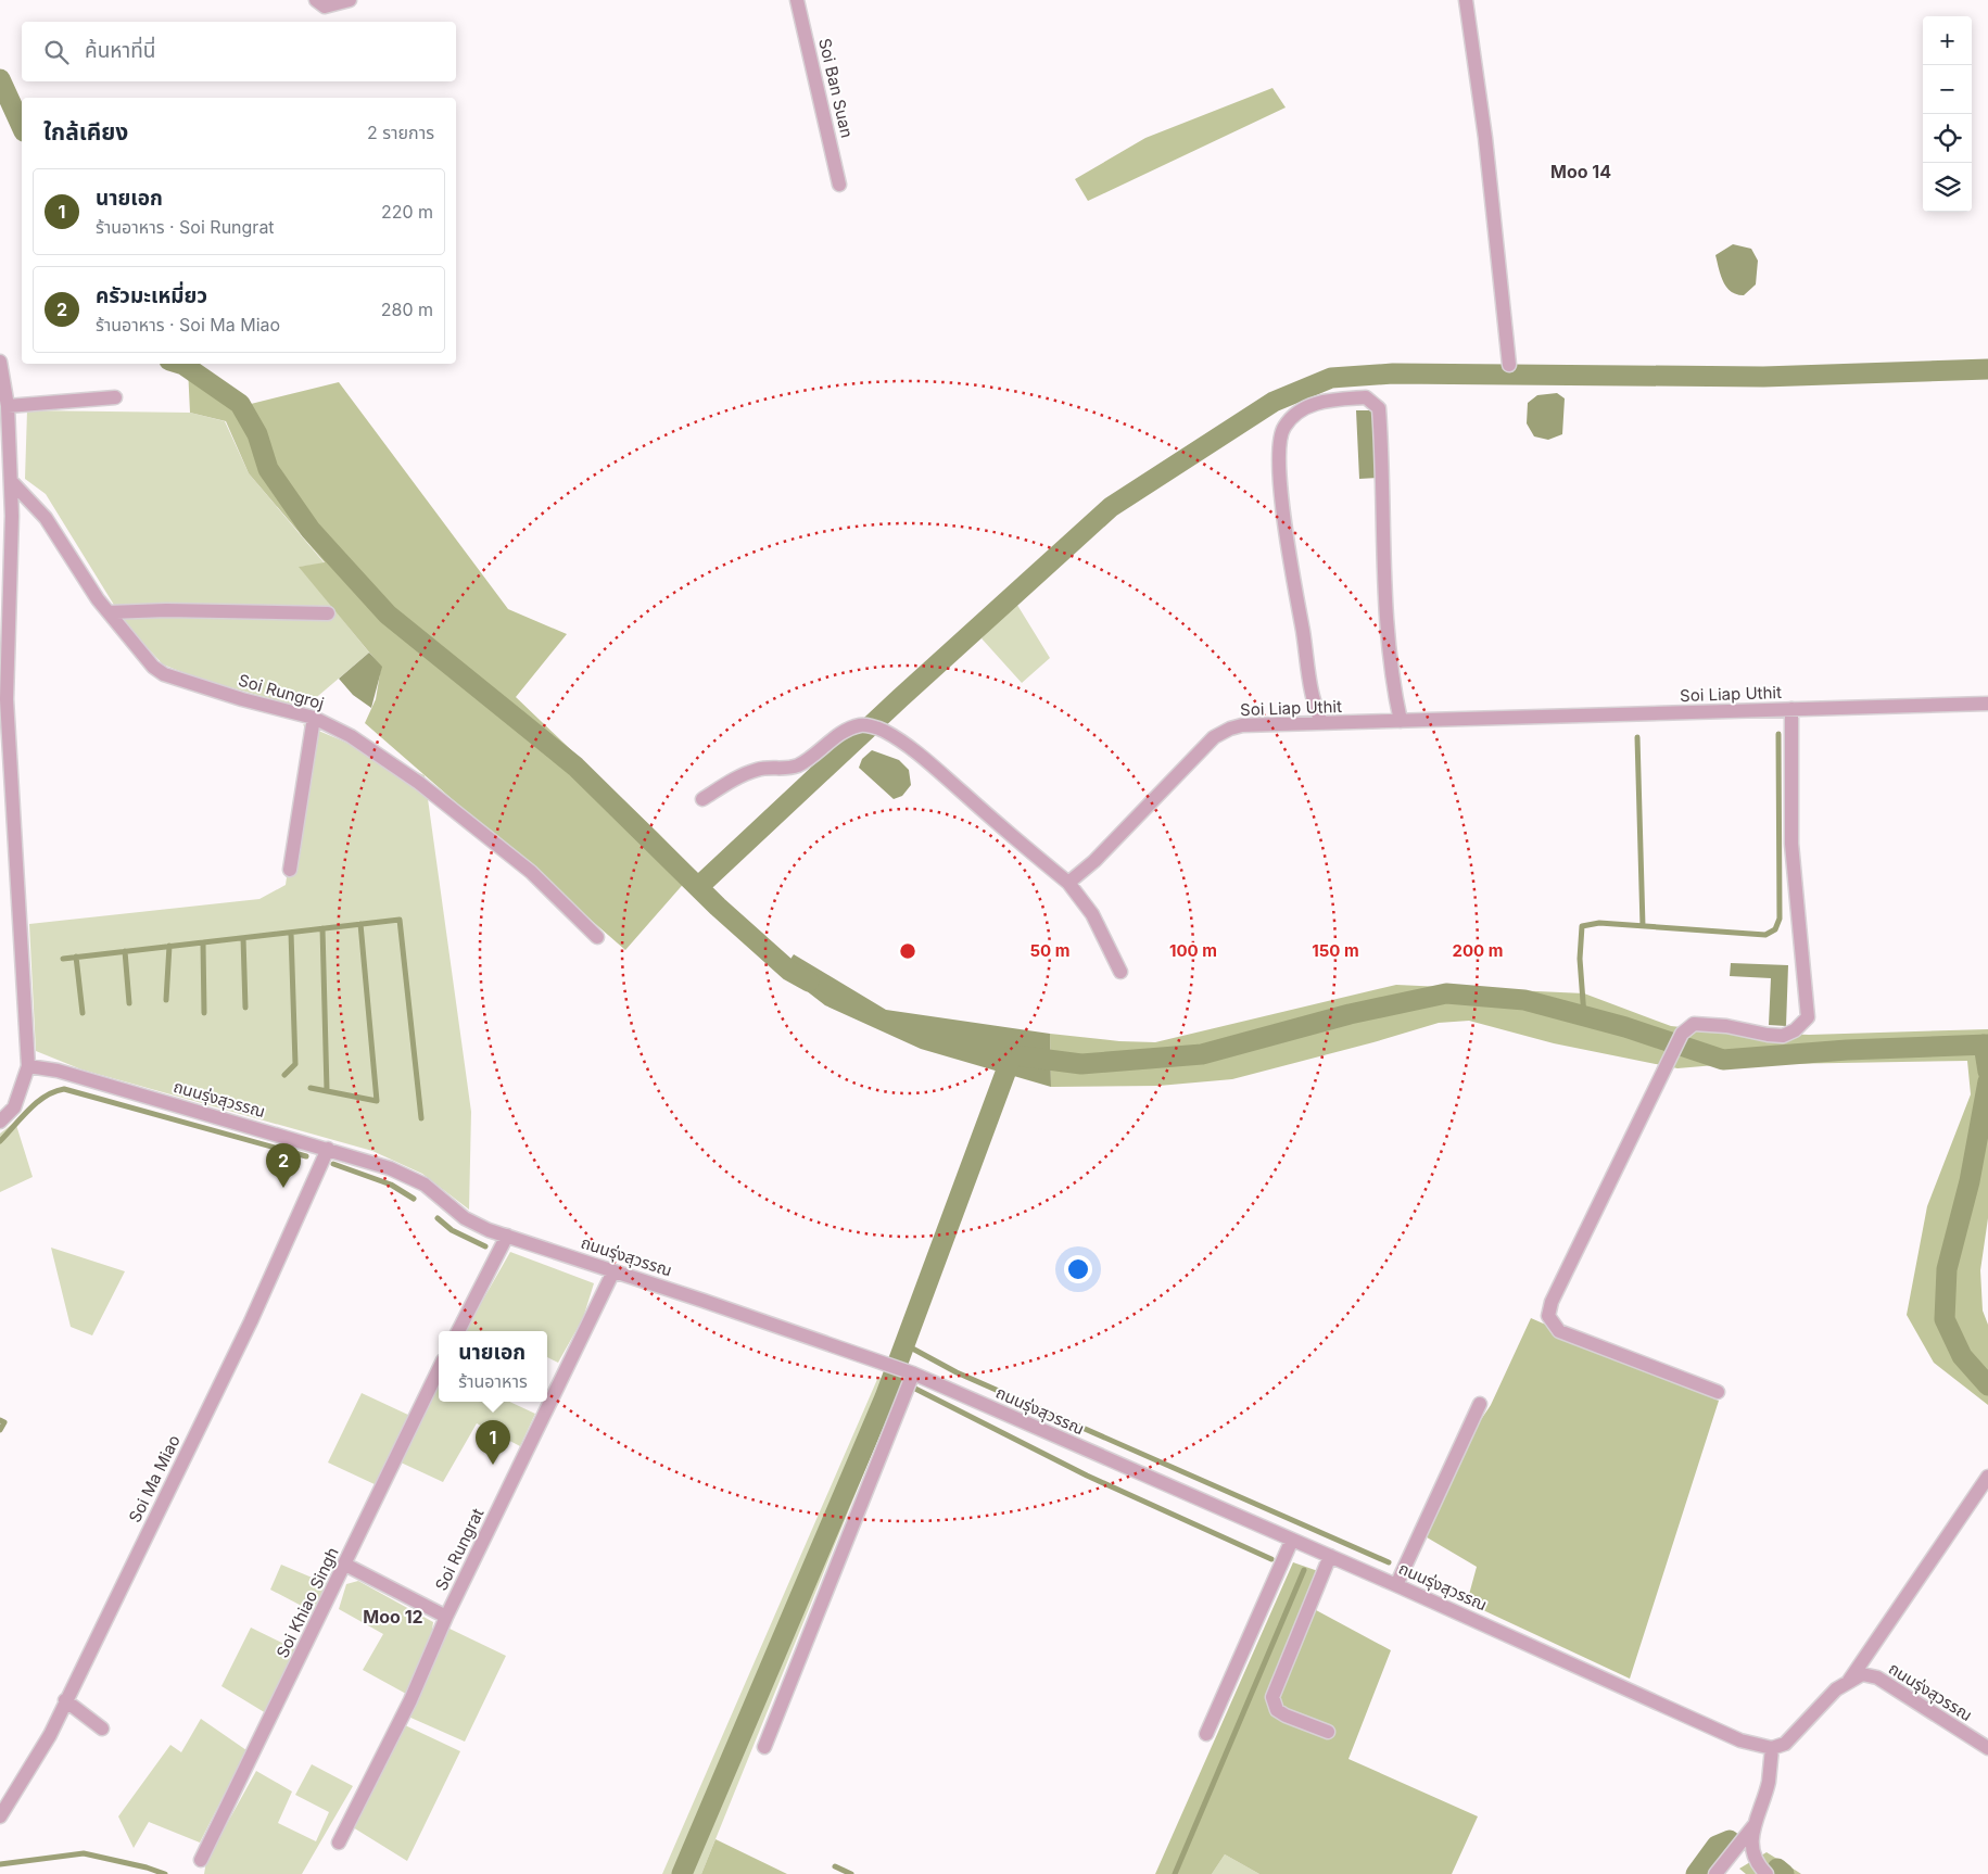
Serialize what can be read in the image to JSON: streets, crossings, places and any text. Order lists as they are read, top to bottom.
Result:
{
  "streets": {
    "street": [
      "Soi Ban Suan",
      "Soi Rungroj",
      "Soi Liap Uthit",
      "ถนนรุ่งสุวรรณ",
      "Soi Ma Miao",
      "Soi Rungrat",
      "Soi Khiao Singh"
    ]
  },
  "crossings": [
    ["ถนนรุ่งสุวรรณ", "Soi Ma Miao"],
    ["ถนนรุ่งสุวรรณ", "Soi Rungrat"]
  ],
  "districts": ["Moo 14", "Moo 12"],
  "page": {
    "map_buttons": ["+", "−"],
    "search": "ค้นหาที่นี่",
    "heading": ["ใกล้เคียง", "2 รายการ"],
    "list": [
      {
        "mark": "1",
        "name": "นายเอก",
        "note": "ร้านอาหาร · Soi Rungrat",
        "value": "220 m"
      },
      {
        "mark": "2",
        "name": "ครัวมะเหมี่ยว",
        "note": "ร้านอาหาร · Soi Ma Miao",
        "value": "280 m"
      }
    ],
    "pins": ["2", "1"],
    "popup": ["นายเอก", "ร้านอาหาร"]
  },
  "rings": [
    "50 m",
    "100 m",
    "150 m",
    "200 m"
  ]
}
